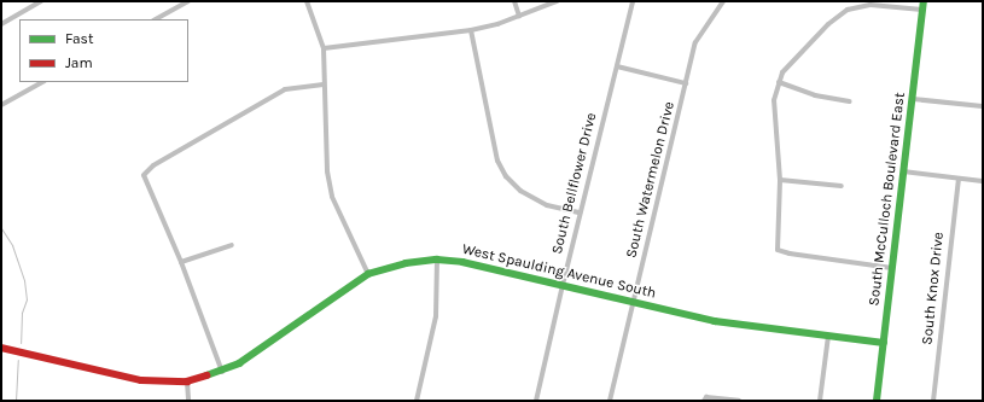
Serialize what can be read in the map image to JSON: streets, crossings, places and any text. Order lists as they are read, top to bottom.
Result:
{
  "streets": {
    "street": [
      "South Watermelon Drive",
      "South Bellflower Drive",
      "South McCulloch Boulevard East",
      "West Spaulding Avenue South",
      "South Knox Drive"
    ]
  },
  "crossings": [
    ["South Watermelon Drive", "West Spaulding Avenue South"],
    ["South Bellflower Drive", "West Spaulding Avenue South"],
    ["South McCulloch Boulevard East", "West Spaulding Avenue South"]
  ],
  "legend": ["Fast", "Jam"]
}
